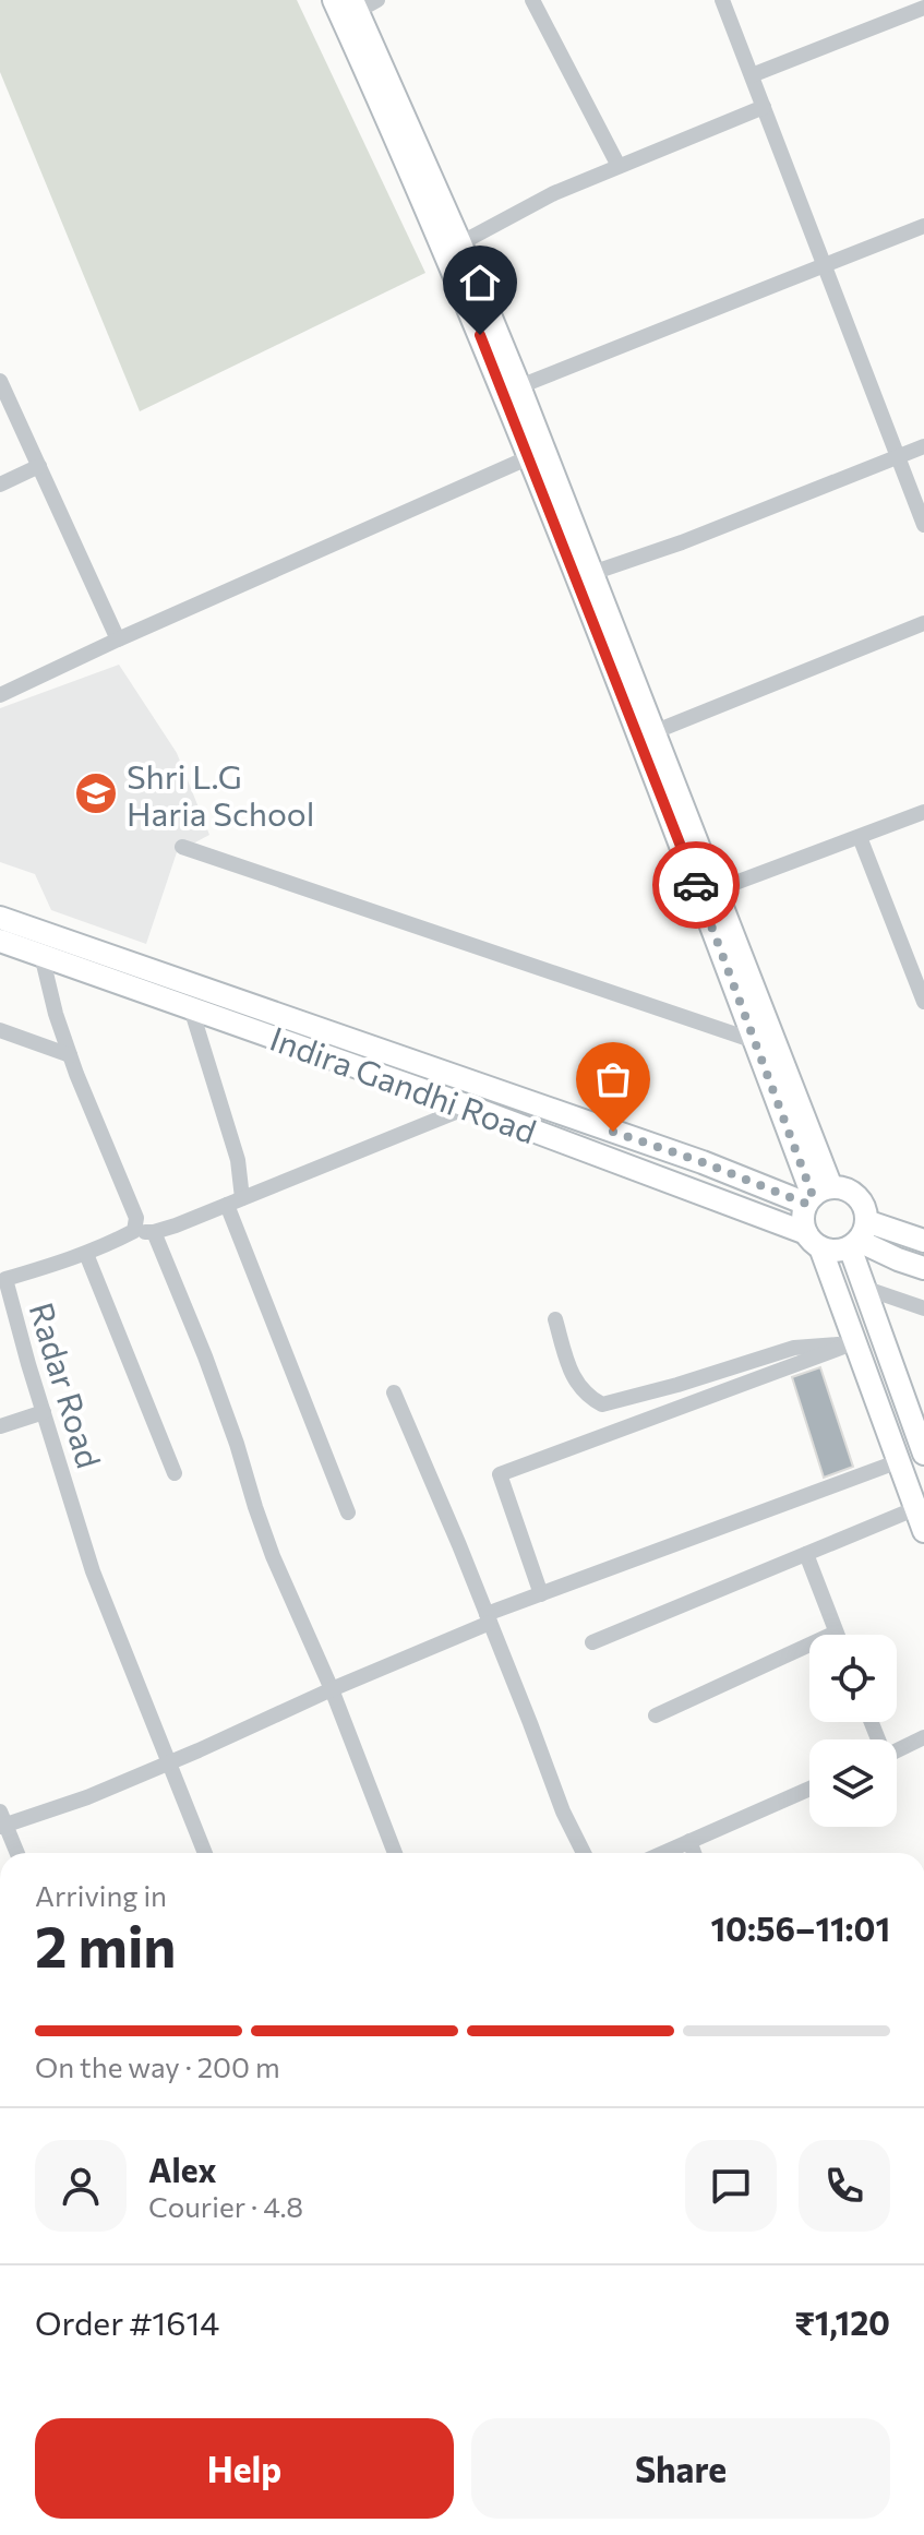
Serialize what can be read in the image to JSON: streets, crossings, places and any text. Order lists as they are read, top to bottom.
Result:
{
  "streets": {
    "main road": ["Indira Gandhi Road"],
    "street": ["Radar Road"]
  },
  "places": {
    "school or university": ["Shri L.G Haria School"]
  },
  "page": {
    "heading": ["2 min", "Arriving in", "10:56–11:01"],
    "panel": [
      "Alex",
      "Courier · 4.8",
      "Order #1614",
      "₹1,120"
    ],
    "bar": "On the way · 200 m",
    "buttons": ["Help", "Share"]
  }
}
